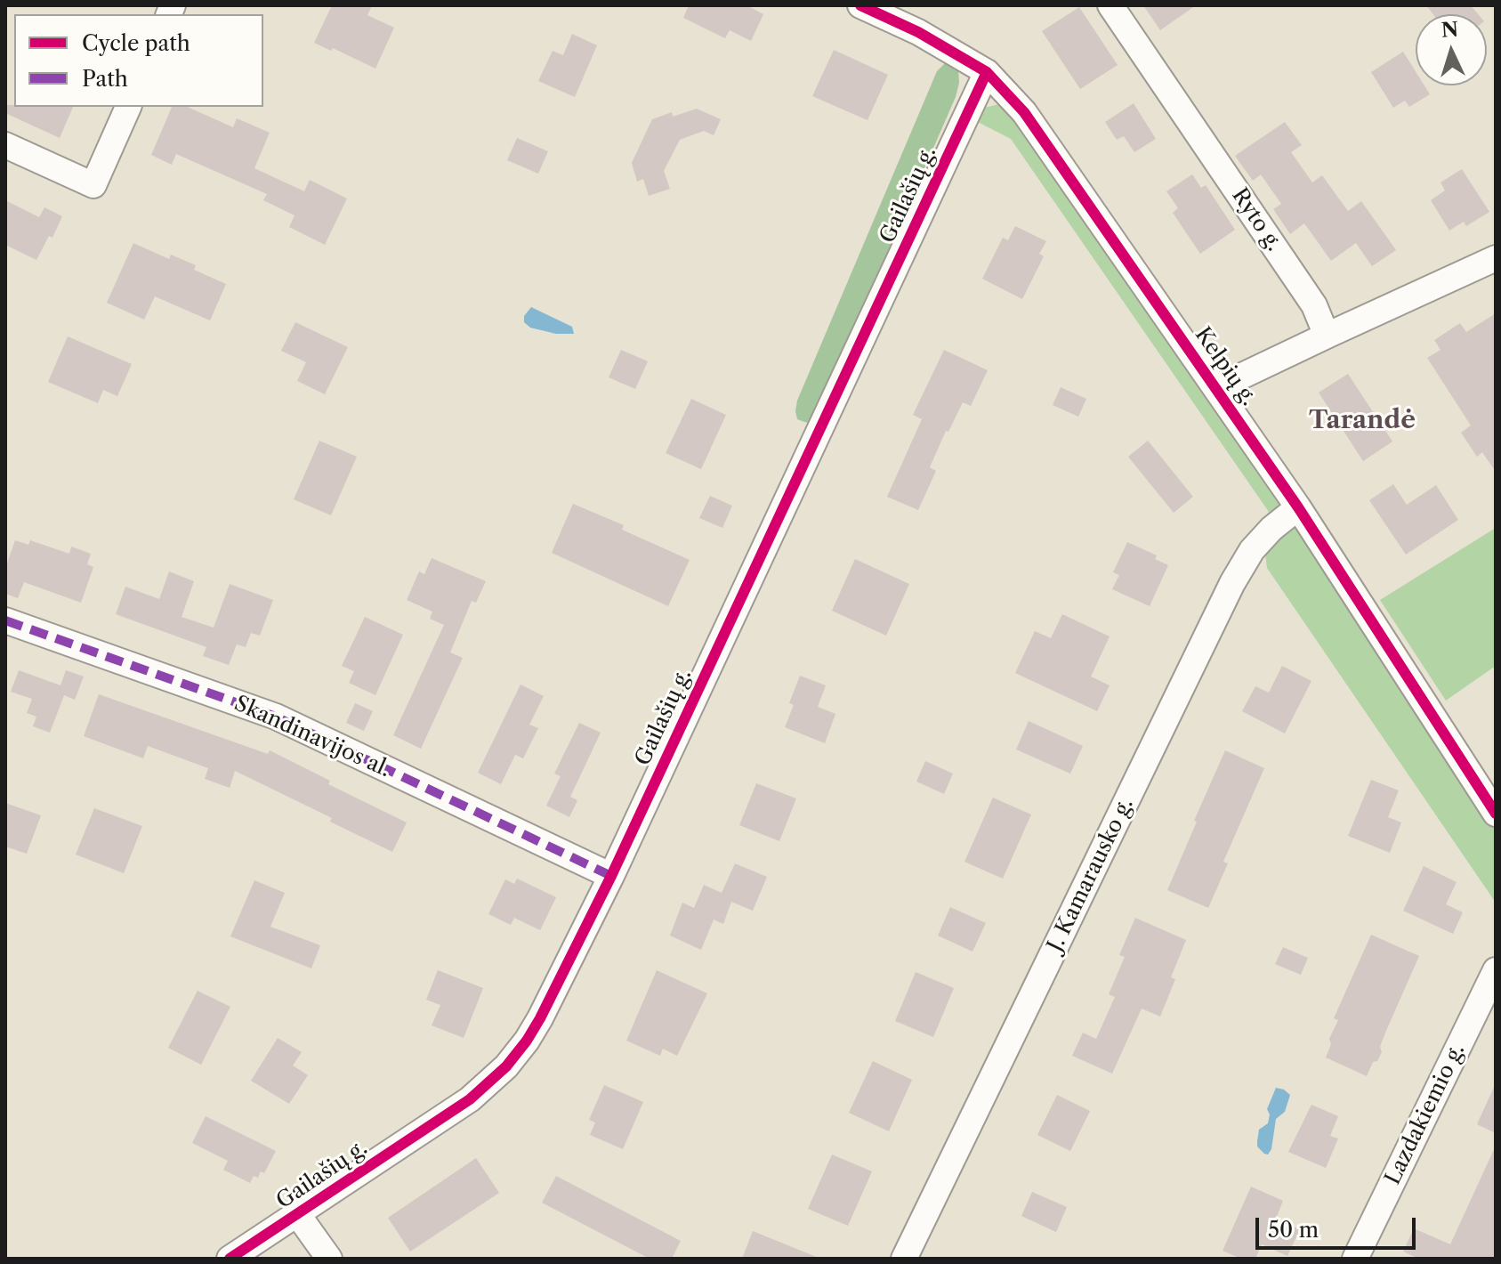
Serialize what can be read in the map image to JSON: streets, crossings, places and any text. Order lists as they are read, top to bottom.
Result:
{
  "streets": {
    "street": [
      "Gailašių g.",
      "Ryto g.",
      "Kelpių g.",
      "Skandinavijos al.",
      "J. Kamarausko g.",
      "Lazdakiemio g."
    ]
  },
  "crossings": [
    ["Gailašių g.", "Kelpių g."],
    ["Gailašių g.", "Skandinavijos al."],
    ["Kelpių g.", "J. Kamarausko g."]
  ],
  "districts": ["Tarandė"],
  "legend": ["Cycle path", "Path"],
  "scale_bar": "50 m",
  "north": "top"
}
